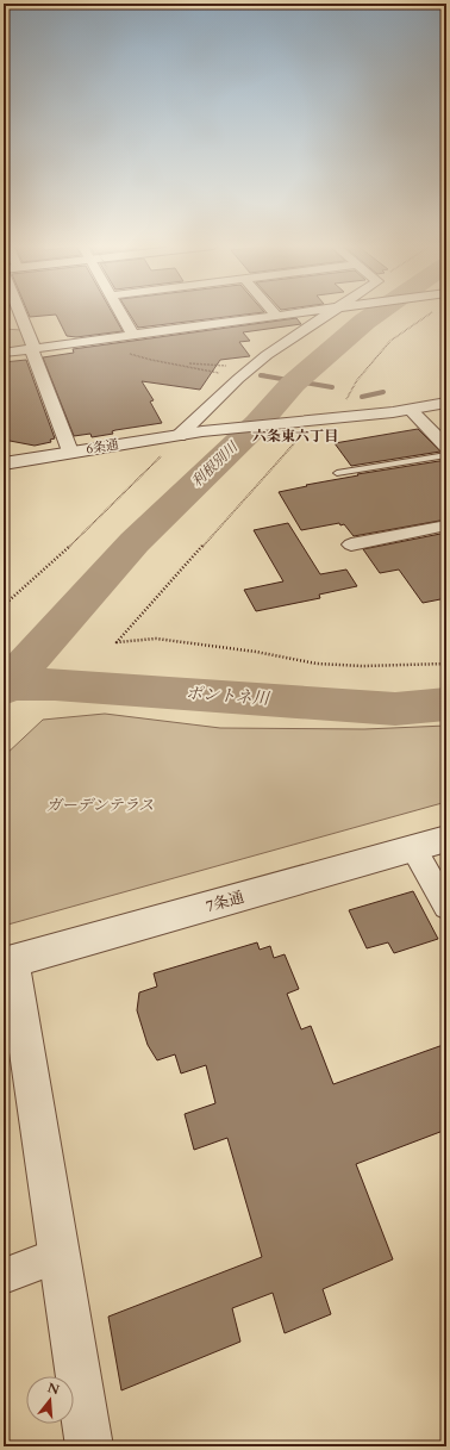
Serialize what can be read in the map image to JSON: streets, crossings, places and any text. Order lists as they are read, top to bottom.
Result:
{
  "streets": {
    "street": ["6条通", "7条通"]
  },
  "districts": ["六条東六丁目"],
  "water": ["利根別川", "ポントネ川"],
  "parks": ["ガーデンテラス"],
  "north": "top"
}
